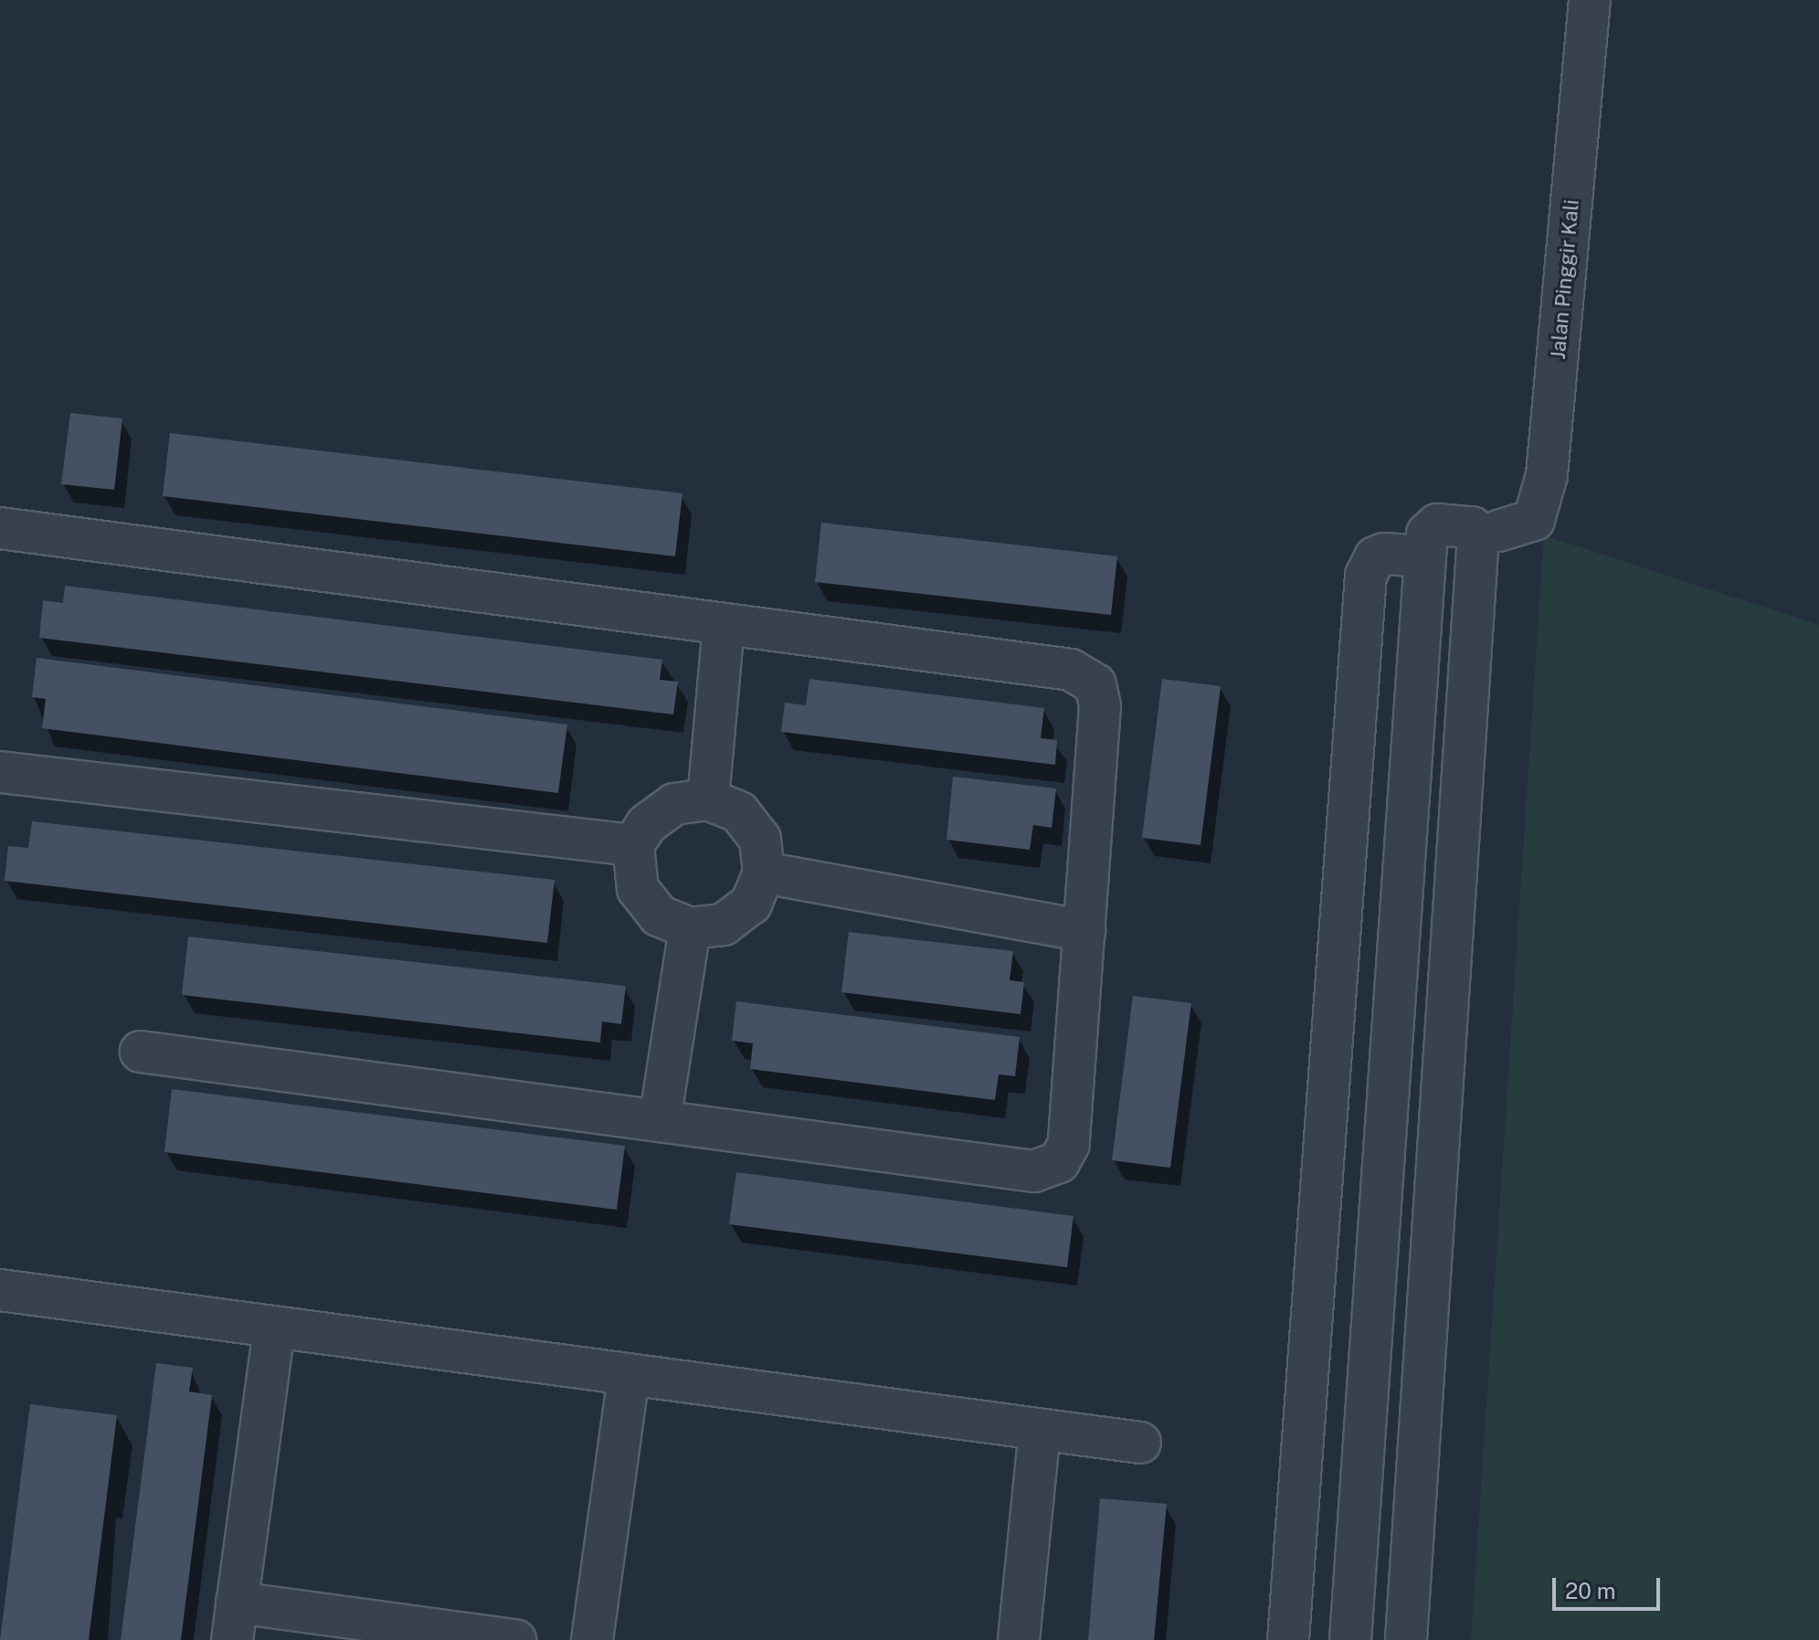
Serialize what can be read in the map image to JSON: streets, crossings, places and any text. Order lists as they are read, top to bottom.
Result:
{
  "streets": {
    "street": ["Jalan Pinggir Kali"]
  },
  "scale_bar": "20 m"
}
